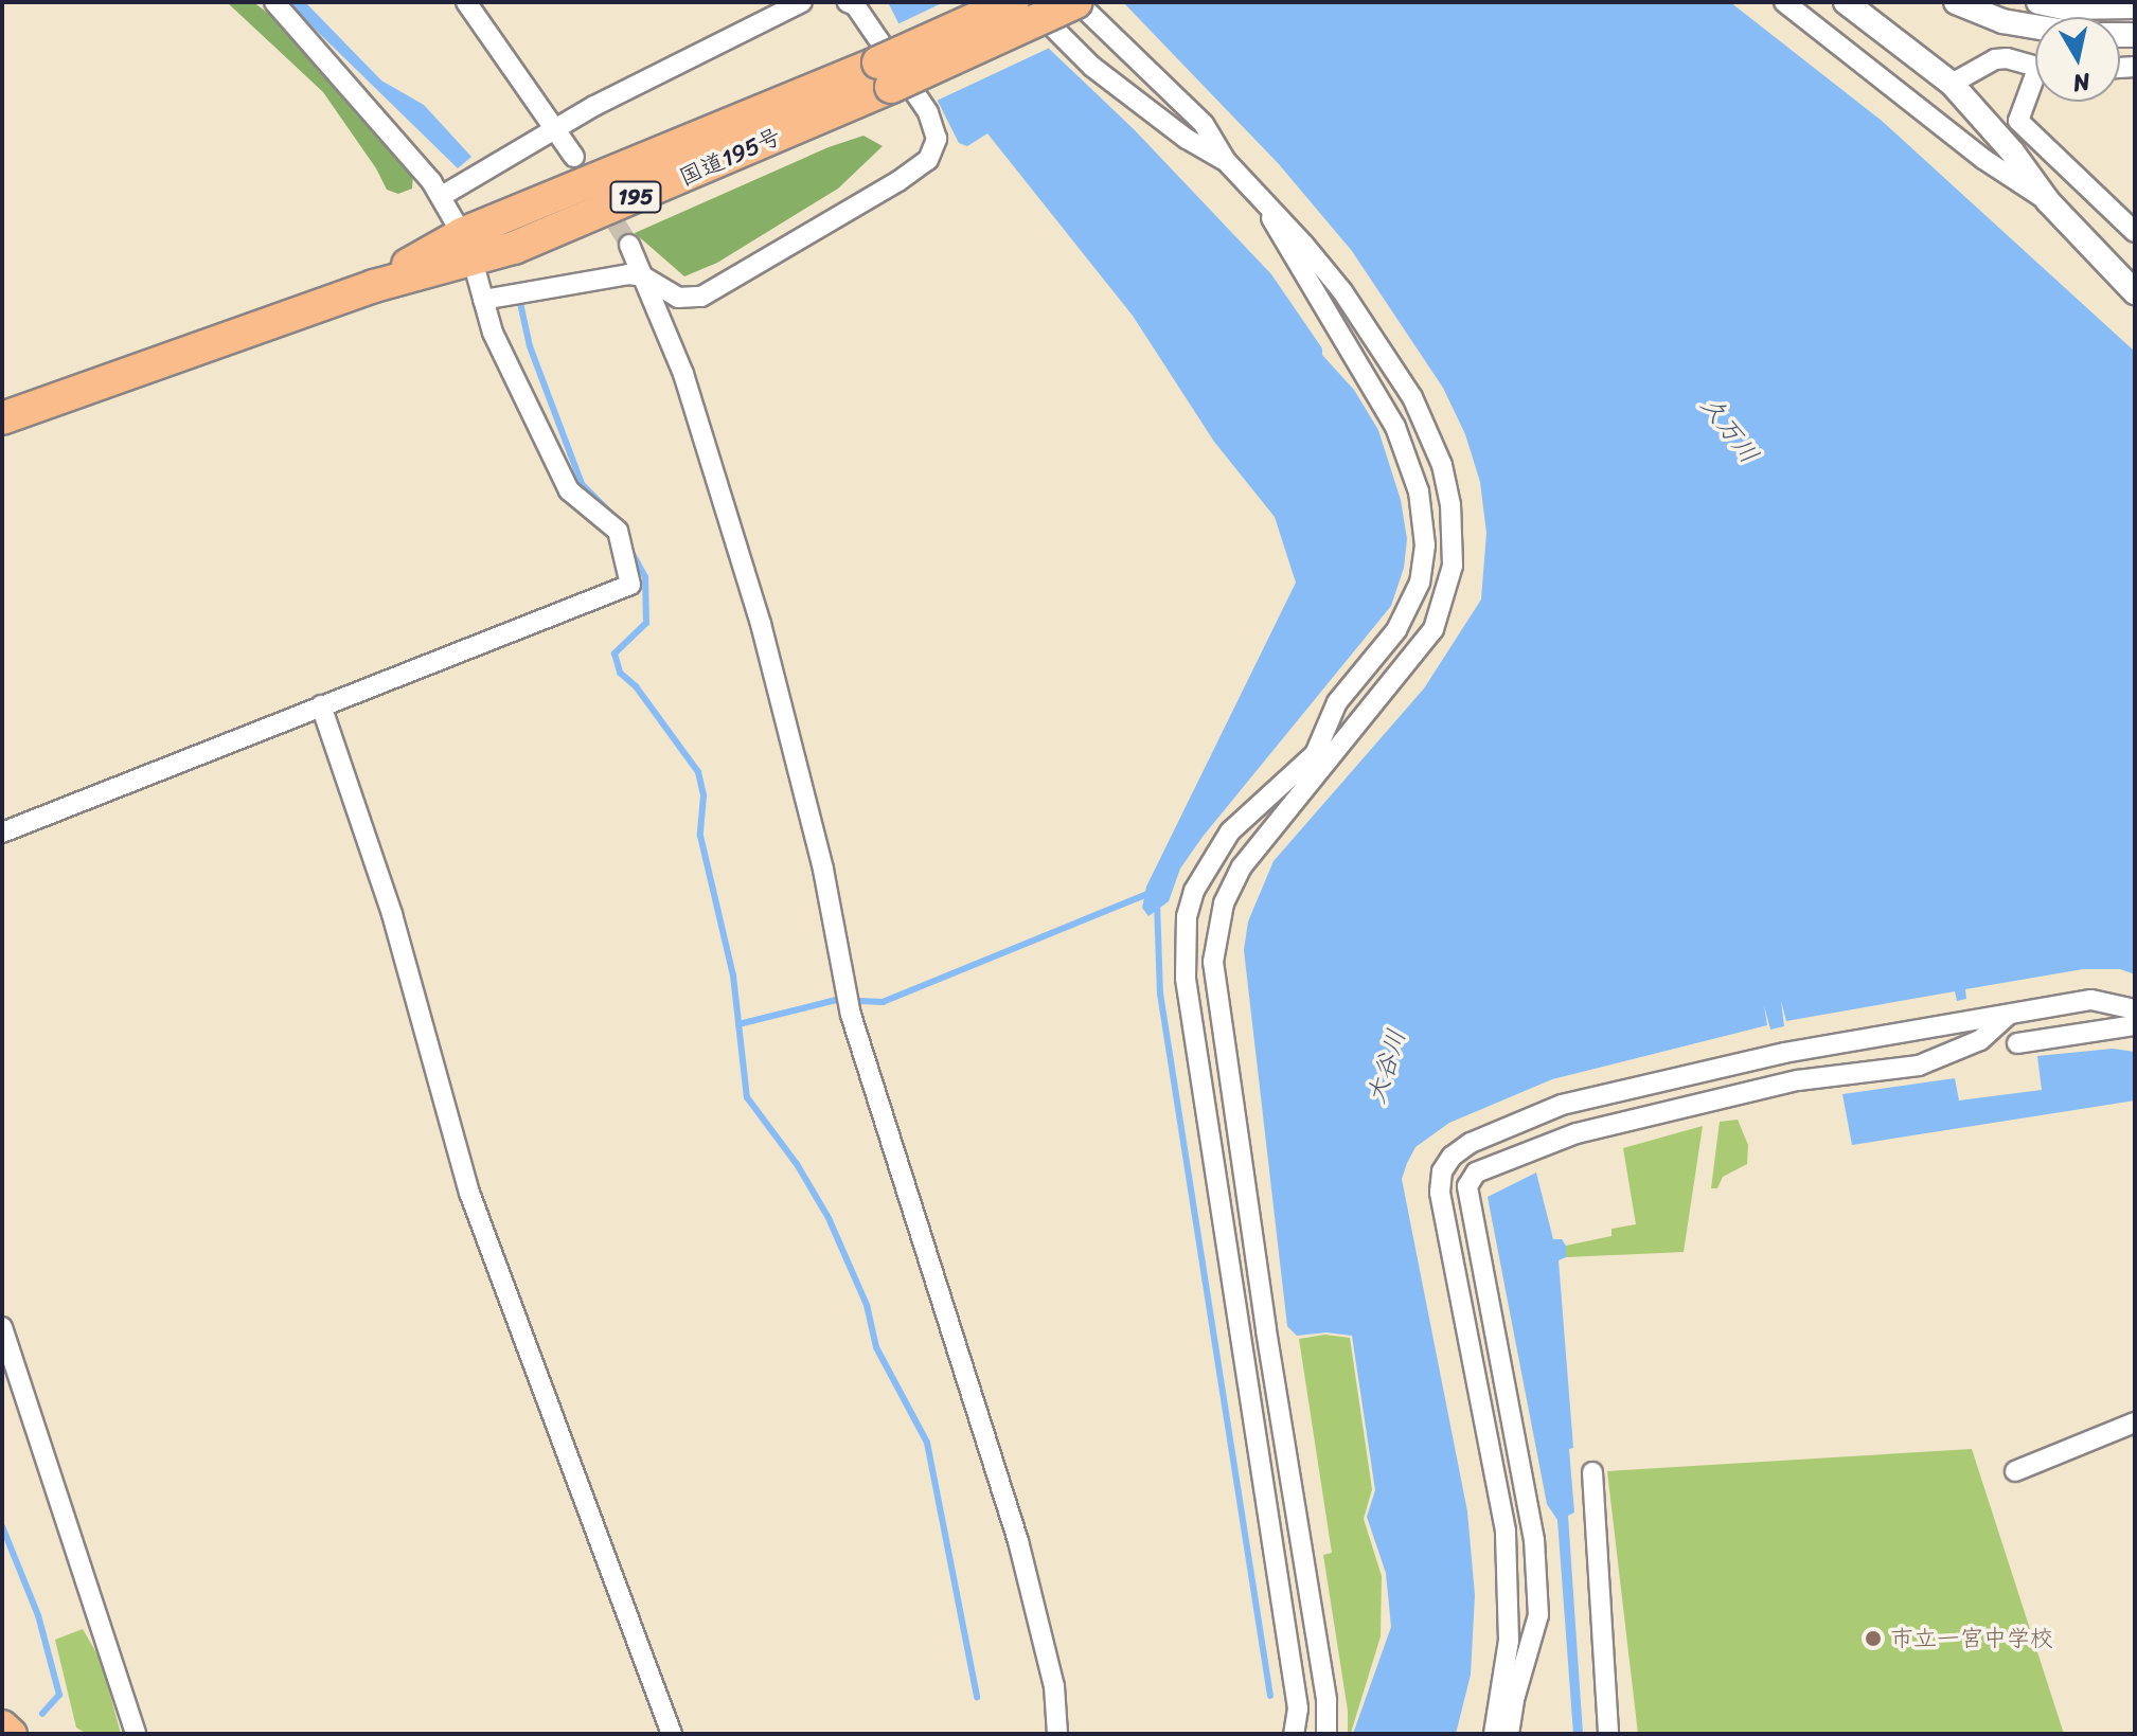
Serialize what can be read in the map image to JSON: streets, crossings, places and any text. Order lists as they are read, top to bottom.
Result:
{
  "streets": {
    "highway": ["国道195号", "195"]
  },
  "water": ["久万川", "大谷川"],
  "places": ["市立一宮中学校"],
  "north": "bottom"
}
